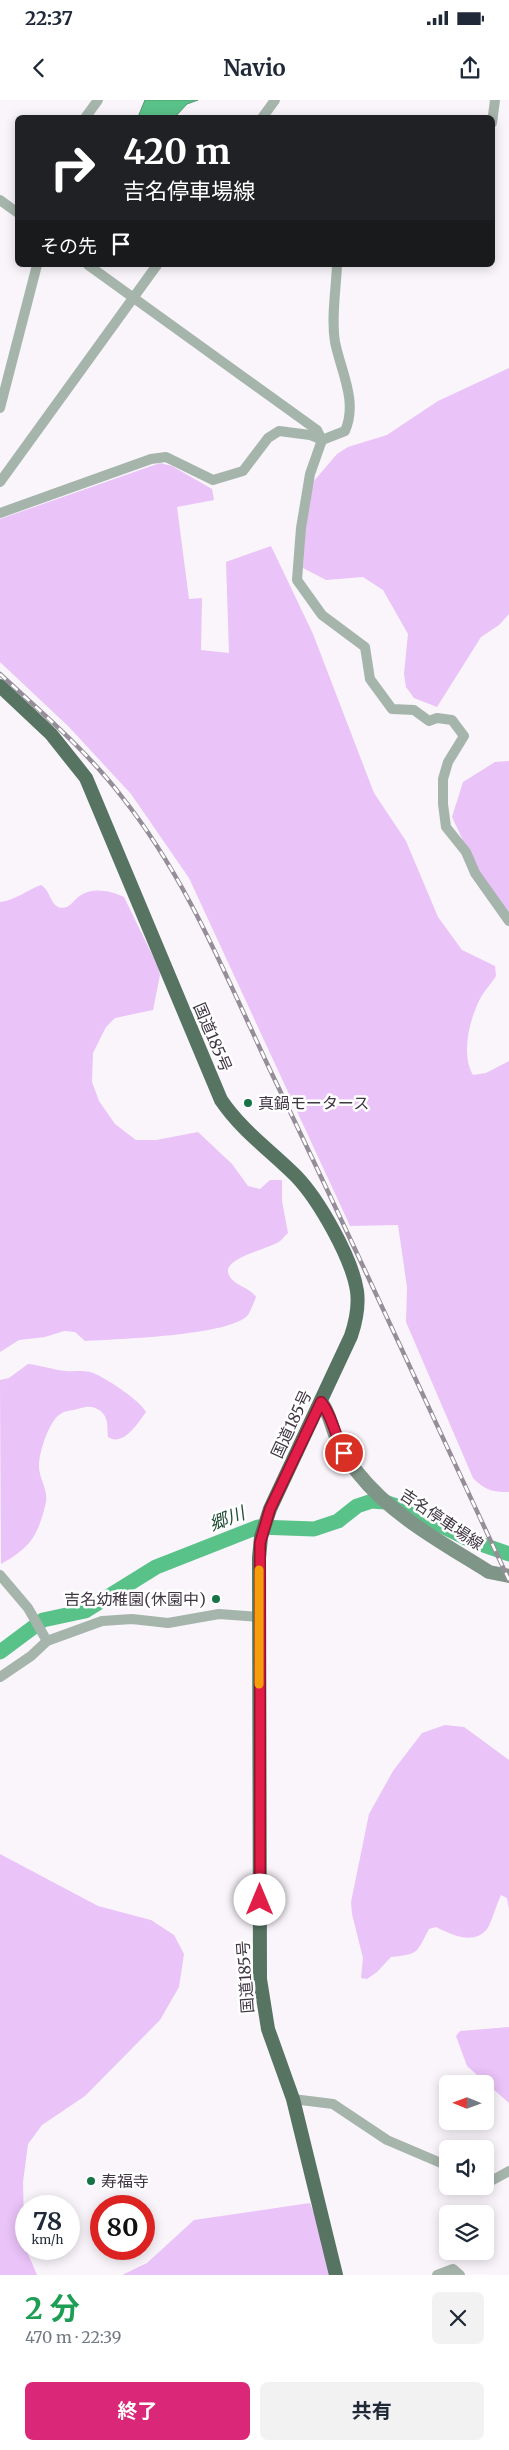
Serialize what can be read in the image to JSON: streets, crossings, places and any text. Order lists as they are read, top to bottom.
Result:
{
  "streets": {
    "highway": ["国道185号"],
    "main road": ["吉名停車場線"]
  },
  "crossings": [
    ["国道185号", "吉名停車場線"]
  ],
  "water": ["郷川"],
  "places": ["真鍋モータース", "吉名幼稚園(休園中)", "寿福寺"],
  "north": "left",
  "page": {
    "status": "22:37",
    "header": "Navio",
    "turn": ["420 m", "吉名停車場線"],
    "then": "その先",
    "speed": "78 km/h",
    "limit": "80",
    "heading": ["2 分", "470 m · 22:39"],
    "buttons": ["終了", "共有"]
  }
}
